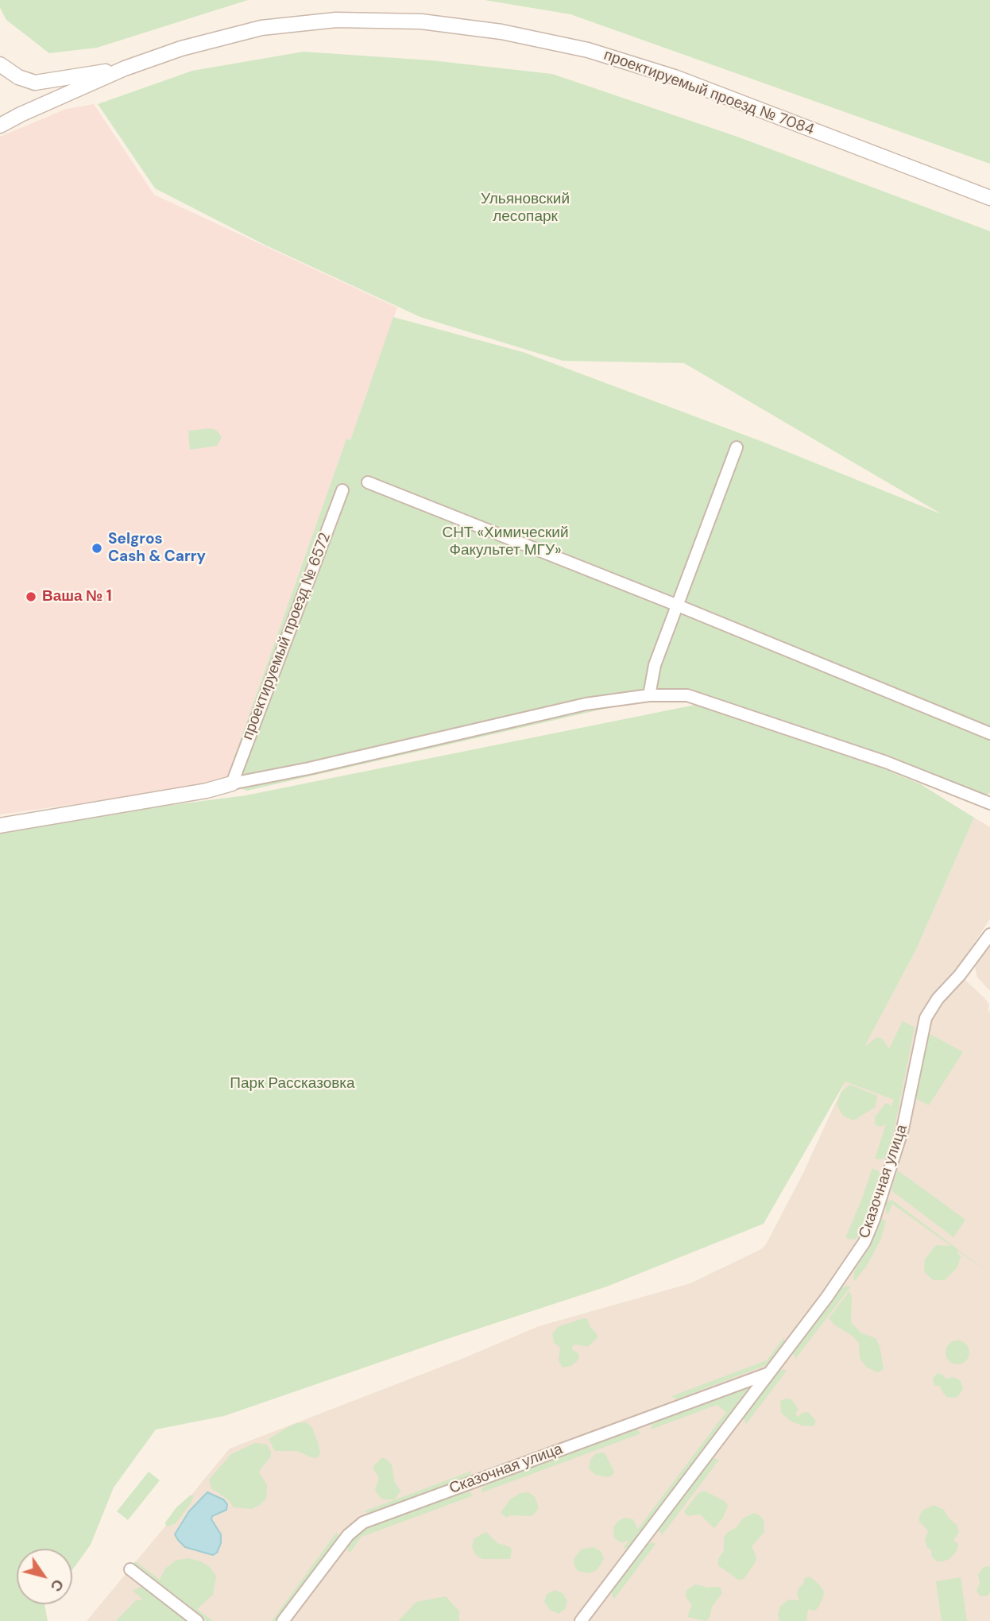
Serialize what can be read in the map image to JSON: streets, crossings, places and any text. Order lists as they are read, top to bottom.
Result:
{
  "streets": {
    "street": ["проектируемый проезд № 7084", "проектируемый проезд № 6572", "Сказочная улица"]
  },
  "parks": ["Ульяновский лесопарк", "СНТ «Химический Факультет МГУ»", "Парк Рассказовка"],
  "places": ["Selgros Cash & Carry", "Ваша № 1"],
  "north": "bottom right"
}
